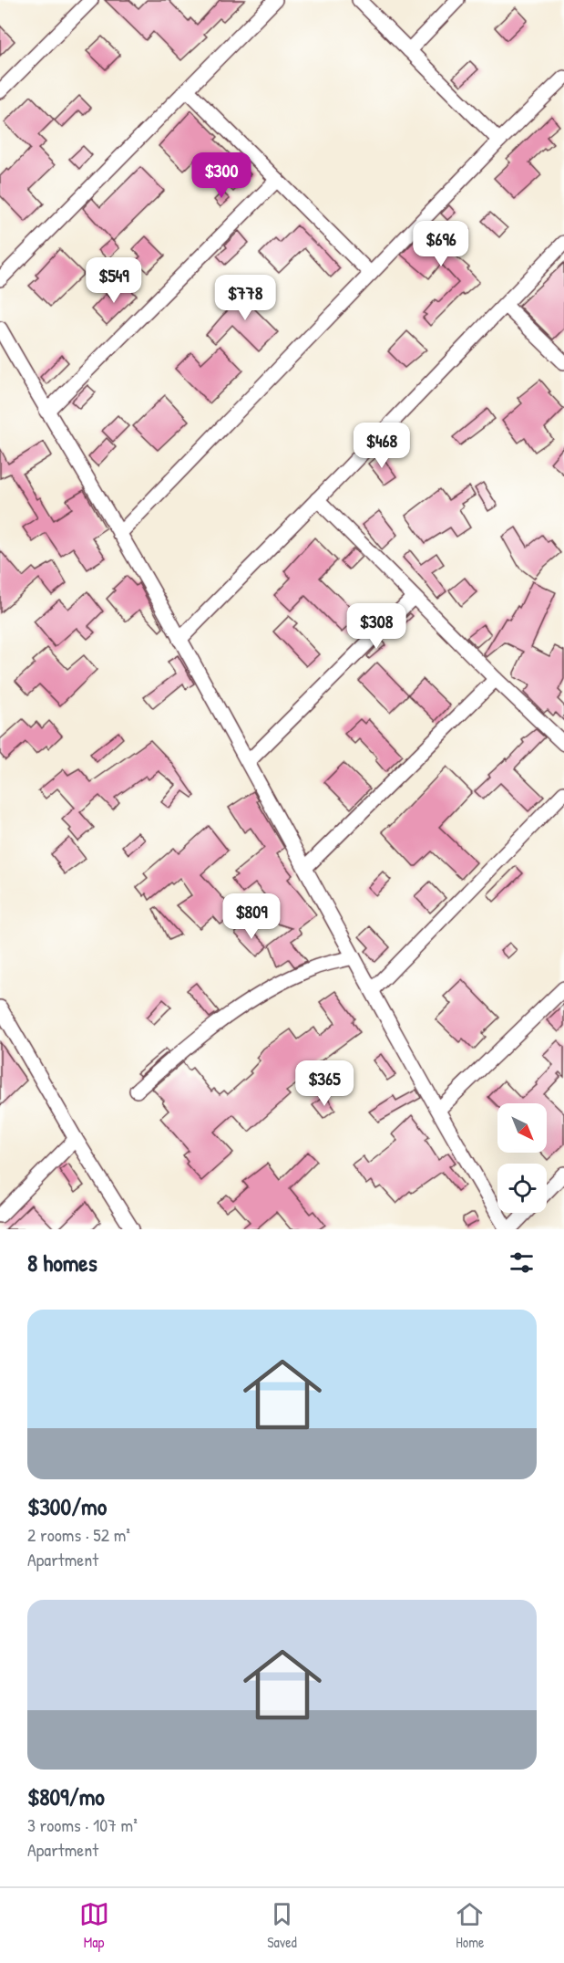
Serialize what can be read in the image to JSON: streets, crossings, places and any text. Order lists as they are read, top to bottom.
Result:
{
  "north": "bottom right",
  "page": {
    "price": [
      "$300",
      "$696",
      "$549",
      "$778",
      "$468",
      "$308",
      "$809",
      "$365"
    ],
    "heading": "8 homes",
    "list": [
      {
        "name": "$300/mo",
        "note": "2 rooms · 52 m² · Apartment"
      },
      {
        "name": "$809/mo",
        "note": "3 rooms · 107 m² · Apartment"
      }
    ],
    "tabs": ["Map", "Saved", "Home"]
  }
}
